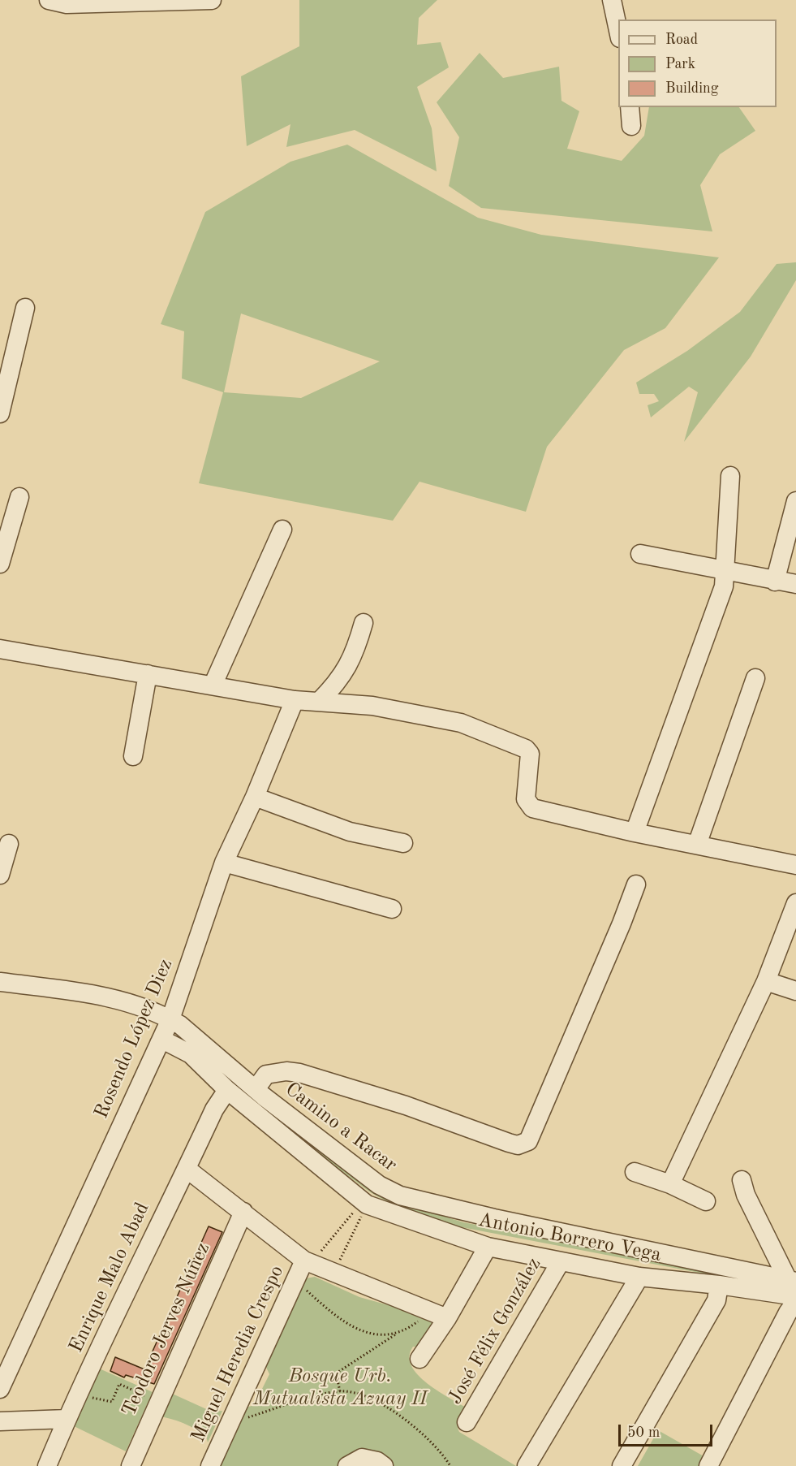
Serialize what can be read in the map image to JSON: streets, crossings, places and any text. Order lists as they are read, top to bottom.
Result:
{
  "streets": {
    "street": [
      "Rosendo López Diez",
      "Camino a Racar",
      "Antonio Borrero Vega",
      "Enrique Malo Abad",
      "Teodoro Jerves Núñez",
      "José Félix González",
      "Miguel Heredia Crespo"
    ]
  },
  "crossings": [
    ["Rosendo López Diez", "Camino a Racar"],
    ["Rosendo López Diez", "Antonio Borrero Vega"],
    ["Camino a Racar", "Antonio Borrero Vega"],
    ["Antonio Borrero Vega", "Enrique Malo Abad"],
    ["Antonio Borrero Vega", "José Félix González"]
  ],
  "parks": ["Bosque Urb. Mutualista Azuay II"],
  "legend": ["Road", "Park", "Building"],
  "scale_bar": "50 m"
}
